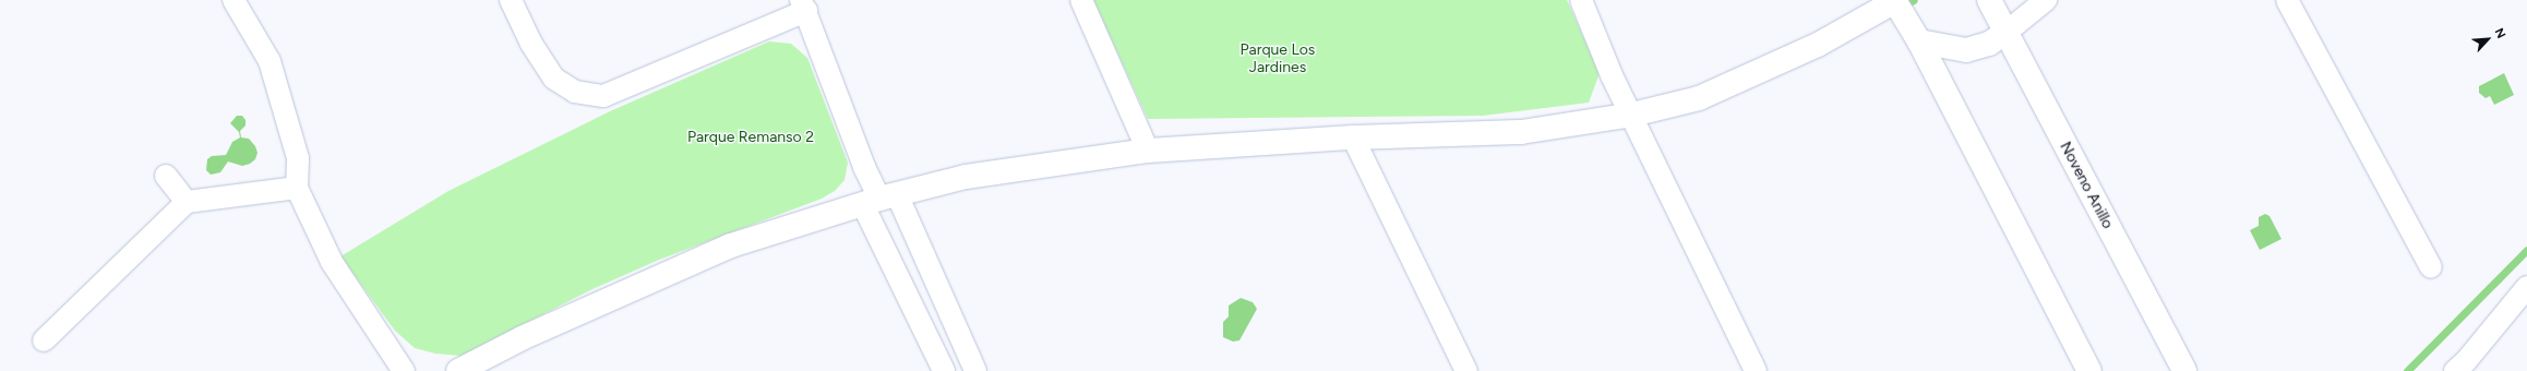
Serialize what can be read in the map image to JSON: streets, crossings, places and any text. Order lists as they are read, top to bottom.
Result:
{
  "streets": {
    "street": ["Noveno Anillo"]
  },
  "parks": ["Parque Los Jardines", "Parque Remanso 2"],
  "north": "top right"
}
